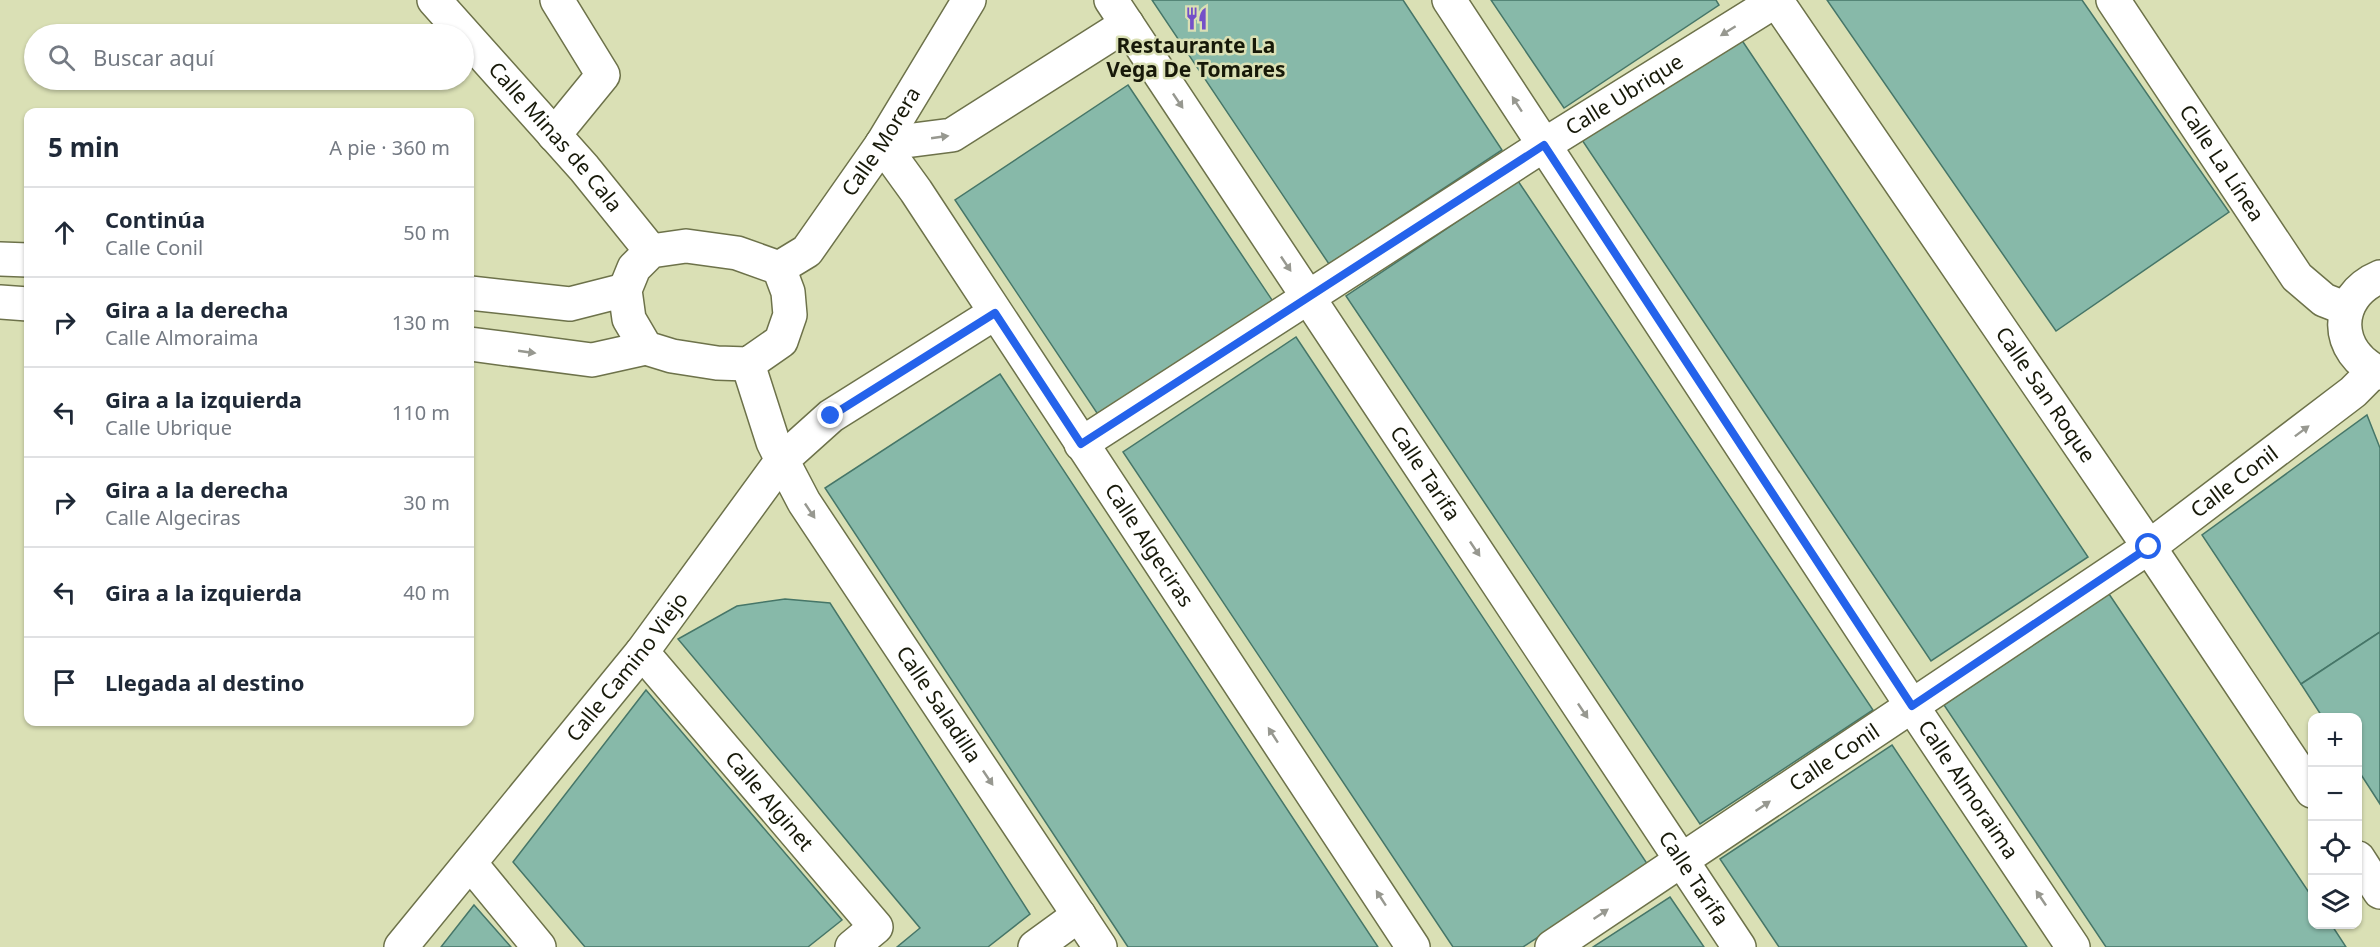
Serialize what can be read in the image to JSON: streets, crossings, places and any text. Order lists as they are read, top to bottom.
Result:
{
  "streets": {
    "street": [
      "Calle Ubrique",
      "Calle Minas de Cala",
      "Calle Morera",
      "Calle La Línea",
      "Calle San Roque",
      "Calle Tarifa",
      "Calle Conil",
      "Calle Algeciras",
      "Calle Camino Viejo",
      "Calle Saladilla",
      "Calle Almoraima",
      "Calle Alginet"
    ]
  },
  "crossings": [
    ["Calle Ubrique", "Calle San Roque"],
    ["Calle Ubrique", "Calle Tarifa"],
    ["Calle Ubrique", "Calle Algeciras"],
    ["Calle Ubrique", "Calle Almoraima"],
    ["Calle Minas de Cala", "Calle Morera"],
    ["Calle Morera", "Calle Algeciras"],
    ["Calle San Roque", "Calle Conil"],
    ["Calle Tarifa", "Calle Conil"],
    ["Calle Conil", "Calle Almoraima"],
    ["Calle Algeciras", "Calle Camino Viejo"],
    ["Calle Camino Viejo", "Calle Saladilla"],
    ["Calle Camino Viejo", "Calle Alginet"]
  ],
  "one_way": [
    "Calle Tarifa",
    "Calle Conil",
    "Calle Algeciras",
    "Calle Saladilla",
    "Calle Almoraima"
  ],
  "places": {
    "restaurant": ["Restaurante La Vega De Tomares"]
  },
  "page": {
    "search": "Buscar aquí",
    "heading": ["5 min", "A pie · 360 m"],
    "list": [
      ["Continúa", "Calle Conil", "50 m"],
      ["Gira a la derecha", "Calle Almoraima", "130 m"],
      ["Gira a la izquierda", "Calle Ubrique", "110 m"],
      ["Gira a la derecha", "Calle Algeciras", "30 m"],
      ["Gira a la izquierda", "40 m"],
      "Llegada al destino"
    ],
    "map_buttons": ["+", "−"]
  }
}
